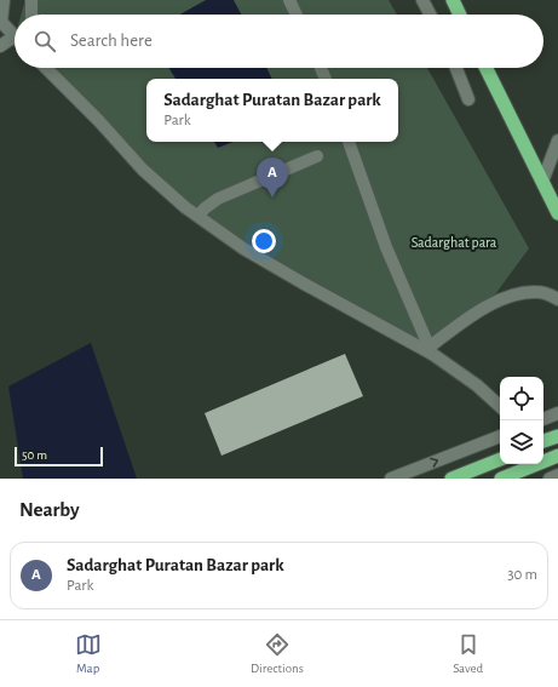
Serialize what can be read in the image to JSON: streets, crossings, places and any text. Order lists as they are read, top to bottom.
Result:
{
  "parks": ["Sadarghat para"],
  "scale_bar": "50 m",
  "page": {
    "search": "Search here",
    "popup": ["Sadarghat Puratan Bazar park", "Park"],
    "pins": "A",
    "scale": "50 m",
    "heading": "Nearby",
    "list": [
      {
        "mark": "A",
        "name": "Sadarghat Puratan Bazar park",
        "note": "Park",
        "value": "30 m"
      }
    ],
    "nav": ["Map", "Directions", "Saved"]
  }
}
